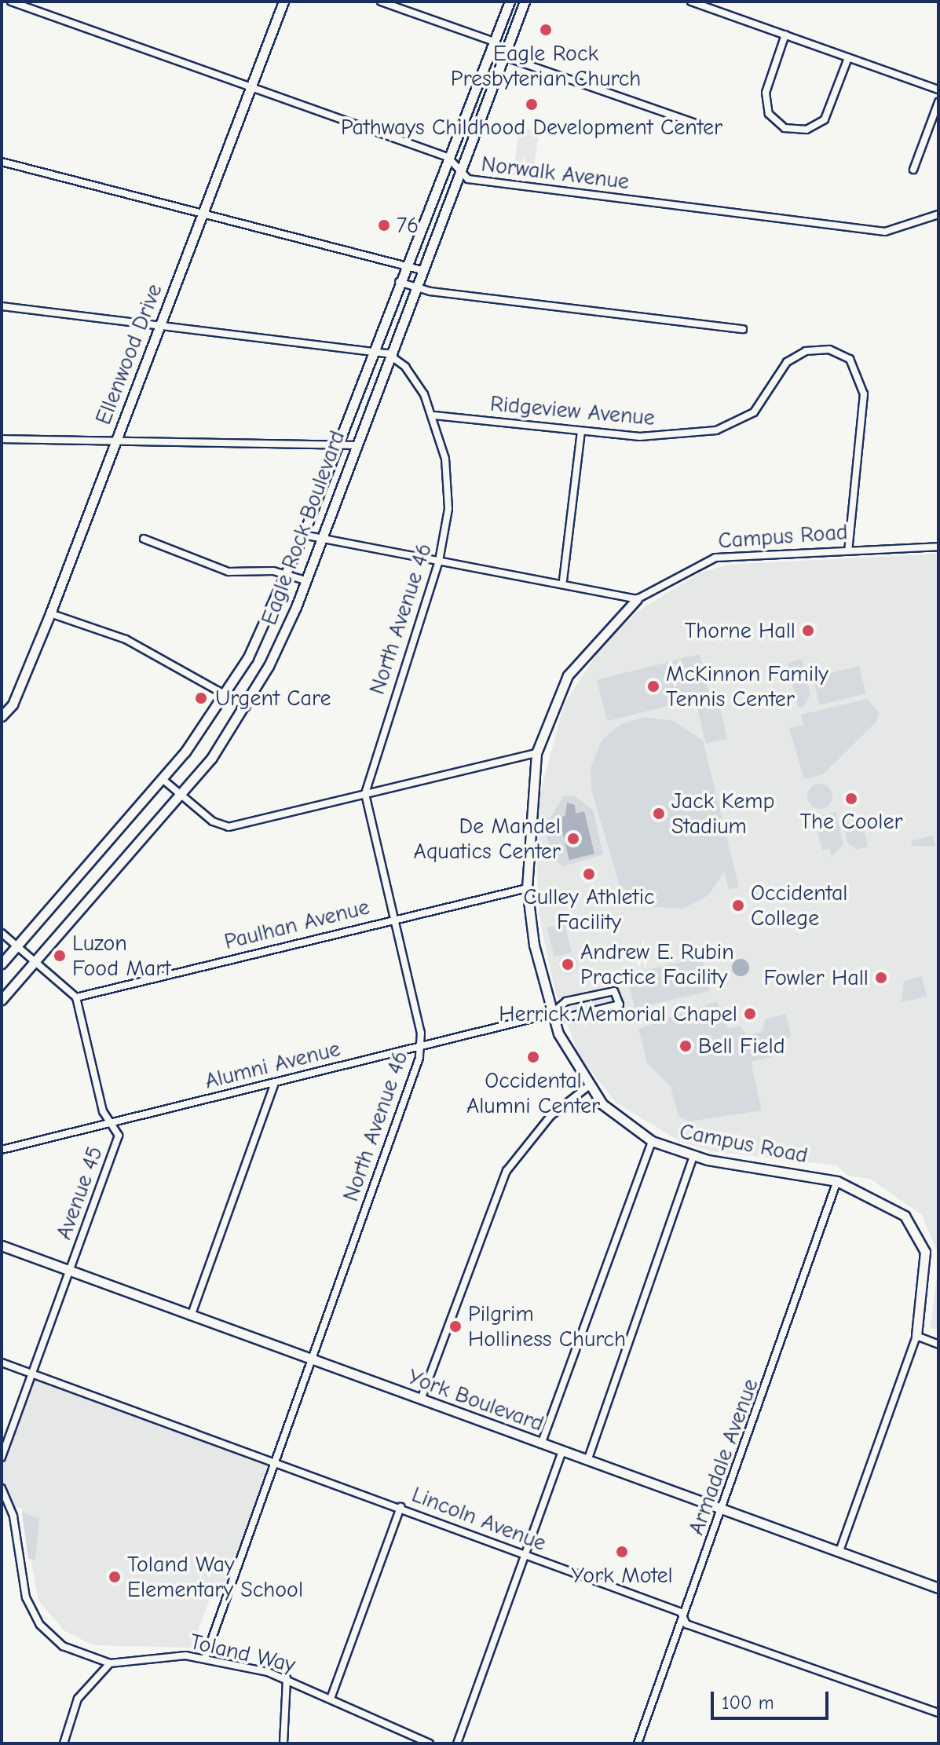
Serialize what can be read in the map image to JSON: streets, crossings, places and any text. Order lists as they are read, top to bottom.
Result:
{
  "streets": {
    "main road": [
      "Ellenwood Drive",
      "Eagle Rock Boulevard",
      "Campus Road",
      "York Boulevard"
    ],
    "street": [
      "Norwalk Avenue",
      "Ridgeview Avenue",
      "North Avenue 46",
      "Paulhan Avenue",
      "Alumni Avenue",
      "Avenue 45",
      "Armadale Avenue",
      "Lincoln Avenue",
      "Toland Way"
    ]
  },
  "crossings": [
    ["Norwalk Avenue", "Ellenwood Drive"],
    ["Norwalk Avenue", "Eagle Rock Boulevard"],
    ["Ridgeview Avenue", "Campus Road"],
    ["Ridgeview Avenue", "North Avenue 46"],
    ["Eagle Rock Boulevard", "North Avenue 46"],
    ["Campus Road", "Paulhan Avenue"],
    ["Campus Road", "Alumni Avenue"],
    ["Campus Road", "York Boulevard"],
    ["Campus Road", "Armadale Avenue"],
    ["North Avenue 46", "Paulhan Avenue"],
    ["North Avenue 46", "Alumni Avenue"],
    ["North Avenue 46", "York Boulevard"],
    ["North Avenue 46", "Lincoln Avenue"],
    ["North Avenue 46", "Toland Way"],
    ["Paulhan Avenue", "Avenue 45"],
    ["Alumni Avenue", "Avenue 45"],
    ["Avenue 45", "York Boulevard"],
    ["Avenue 45", "Lincoln Avenue"],
    ["York Boulevard", "Armadale Avenue"],
    ["Armadale Avenue", "Lincoln Avenue"]
  ],
  "places": [
    "Eagle Rock Presbyterian Church",
    "Pathways Childhood Development Center",
    "76",
    "Thorne Hall",
    "McKinnon Family Tennis Center",
    "Urgent Care",
    "The Cooler",
    "Jack Kemp Stadium",
    "De Mandel Aquatics Center",
    "Culley Athletic Facility",
    "Occidental College",
    "Luzon Food Mart",
    "Andrew E. Rubin Practice Facility",
    "Fowler Hall",
    "Herrick Memorial Chapel",
    "Bell Field",
    "Occidental Alumni Center",
    "Pilgrim Holliness Church",
    "York Motel",
    "Toland Way Elementary School"
  ],
  "scale_bar": "100 m"
}
